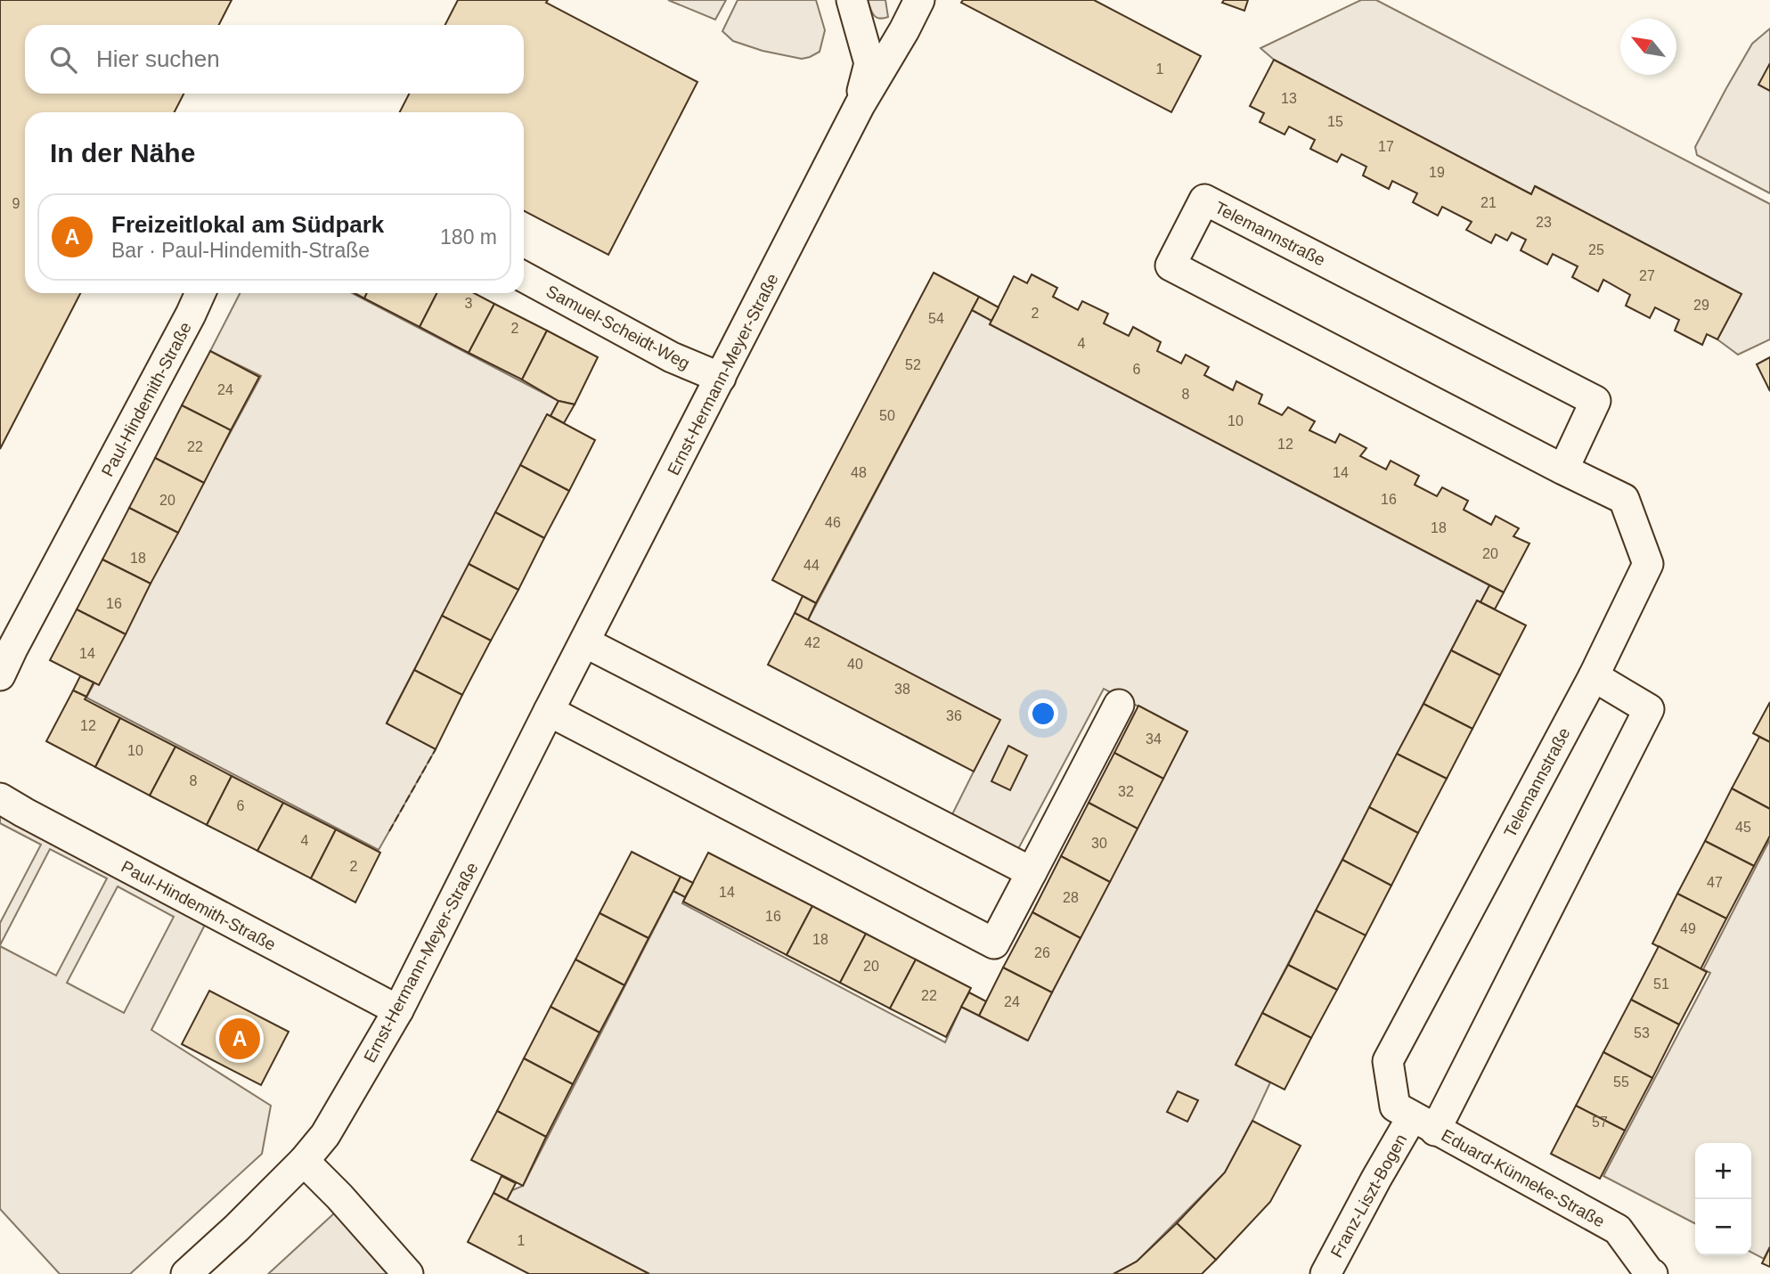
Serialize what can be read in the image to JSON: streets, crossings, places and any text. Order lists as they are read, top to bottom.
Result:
{
  "streets": {
    "street": [
      "Telemannstraße",
      "Samuel-Scheidt-Weg",
      "Ernst-Hermann-Meyer-Straße",
      "Paul-Hindemith-Straße",
      "Eduard-Künneke-Straße",
      "Franz-Liszt-Bogen"
    ]
  },
  "crossings": [
    ["Telemannstraße", "Eduard-Künneke-Straße"],
    ["Telemannstraße", "Franz-Liszt-Bogen"],
    ["Samuel-Scheidt-Weg", "Ernst-Hermann-Meyer-Straße"],
    ["Ernst-Hermann-Meyer-Straße", "Paul-Hindemith-Straße"],
    ["Eduard-Künneke-Straße", "Franz-Liszt-Bogen"]
  ],
  "house_numbers": [
    "1",
    "13",
    "15",
    "17",
    "19",
    "21",
    "9",
    "23",
    "25",
    "27",
    "3",
    "29",
    "2",
    "54",
    "2",
    "4",
    "52",
    "6",
    "24",
    "8",
    "50",
    "10",
    "12",
    "22",
    "48",
    "14",
    "16",
    "20",
    "46",
    "18",
    "20",
    "18",
    "44",
    "16",
    "42",
    "14",
    "40",
    "38",
    "36",
    "12",
    "34",
    "10",
    "8",
    "32",
    "6",
    "45",
    "4",
    "30",
    "2",
    "47",
    "14",
    "28",
    "16",
    "49",
    "18",
    "26",
    "20",
    "51",
    "22",
    "24",
    "53",
    "55",
    "57",
    "1"
  ],
  "north": "top left",
  "page": {
    "search": "Hier suchen",
    "heading": "In der Nähe",
    "list": [
      {
        "mark": "A",
        "name": "Freizeitlokal am Südpark",
        "note": "Bar · Paul-Hindemith-Straße",
        "value": "180 m"
      }
    ],
    "pins": "A",
    "map_buttons": ["+", "−"]
  }
}
